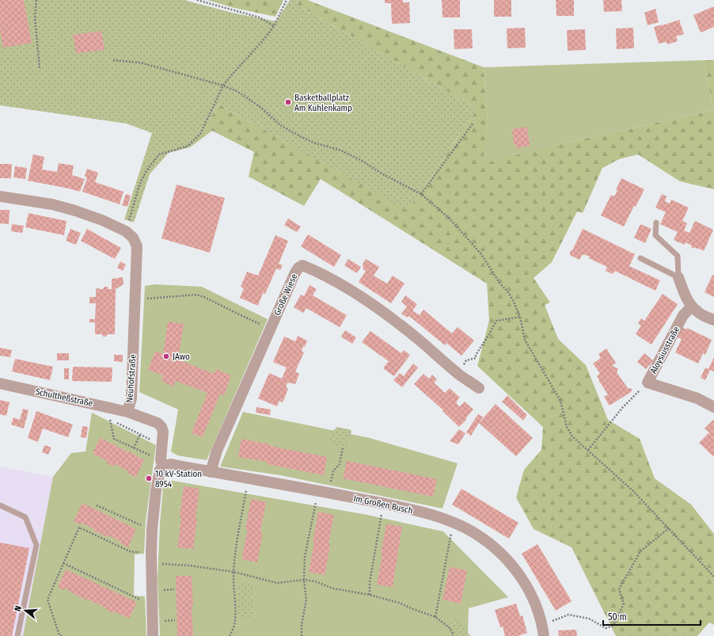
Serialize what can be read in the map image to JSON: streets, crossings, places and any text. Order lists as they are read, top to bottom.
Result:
{
  "streets": {
    "street": [
      "Große Wiese",
      "Aloysiusstraße",
      "Neuhofstraße",
      "Schultheßstraße",
      "Im Großen Busch"
    ]
  },
  "crossings": [
    ["Große Wiese", "Im Großen Busch"],
    ["Neuhofstraße", "Schultheßstraße"],
    ["Neuhofstraße", "Im Großen Busch"]
  ],
  "places": ["Basketballplatz Am Kuhlenkamp", "JAwo", "10 kV-Station 8954"],
  "scale_bar": "50 m",
  "north": "left"
}
